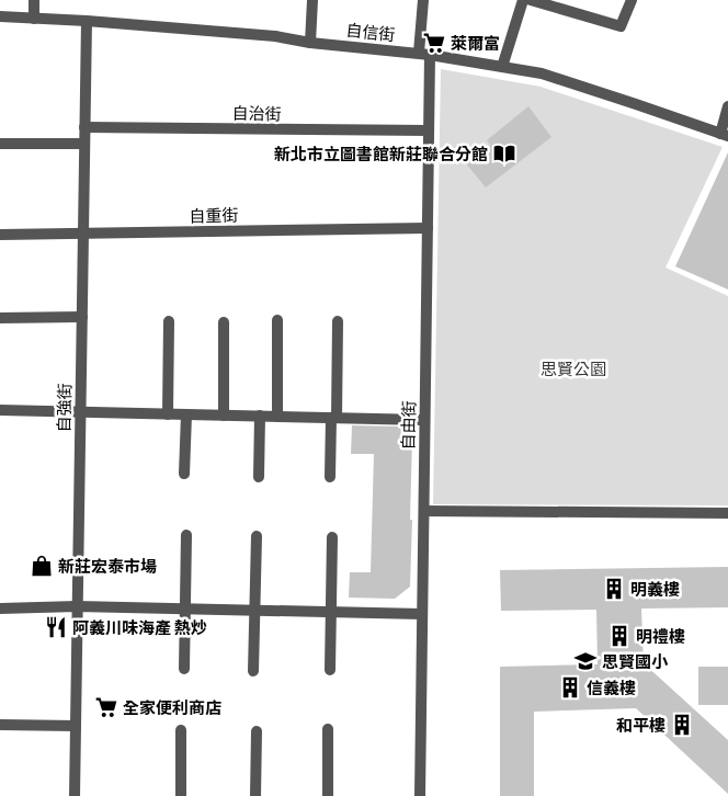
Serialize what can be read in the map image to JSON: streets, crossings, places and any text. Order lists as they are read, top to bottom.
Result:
{
  "streets": {
    "street": [
      "自信街",
      "自治街",
      "自重街",
      "自強街",
      "自由街"
    ]
  },
  "crossings": [
    ["自信街", "自強街"],
    ["自信街", "自由街"],
    ["自治街", "自強街"],
    ["自治街", "自由街"],
    ["自重街", "自強街"],
    ["自重街", "自由街"]
  ],
  "parks": ["思賢公園"],
  "places": {
    "supermarket": ["萊爾富", "全家便利商店"],
    "library": ["新北市立圖書館新莊聯合分館"],
    "shop": ["新莊宏泰市場"],
    "building": [
      "明義樓",
      "明禮樓",
      "信義樓",
      "和平樓"
    ],
    "restaurant": ["阿義川味海產 熱炒"],
    "school or university": ["思賢國小"]
  }
}
